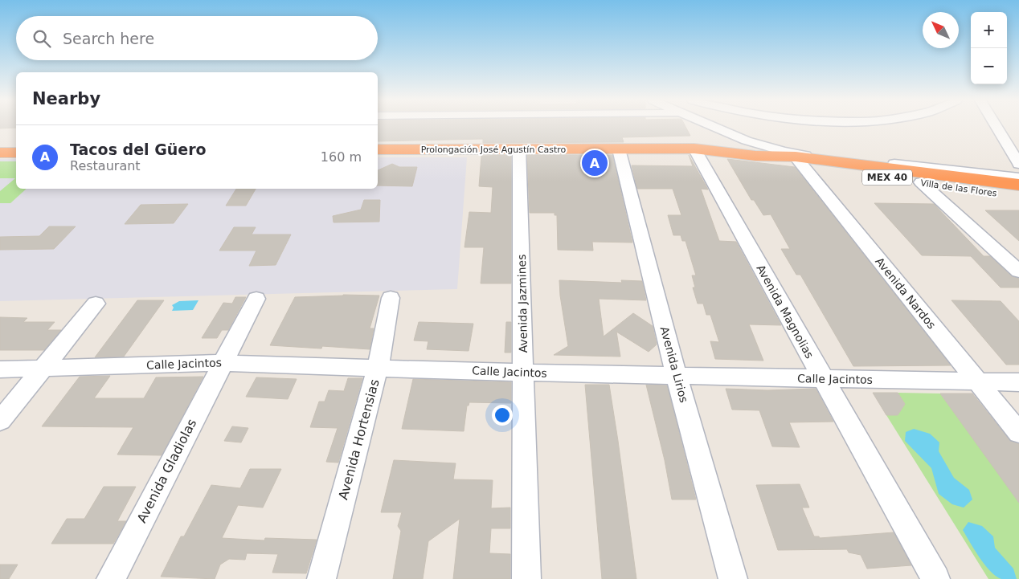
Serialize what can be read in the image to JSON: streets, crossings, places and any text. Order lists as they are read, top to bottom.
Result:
{
  "streets": {
    "highway": ["Prolongación José Agustín Castro", "MEX 40", "Villa de las Flores"],
    "street": [
      "Avenida Nardos",
      "Avenida Jazmines",
      "Avenida Magnolias",
      "Calle Jacintos",
      "Avenida Lirios",
      "Avenida Hortensias",
      "Avenida Gladiolas"
    ]
  },
  "crossings": [
    ["Prolongación José Agustín Castro", "Villa de las Flores"],
    ["Prolongación José Agustín Castro", "Avenida Jazmines"],
    ["Prolongación José Agustín Castro", "Avenida Magnolias"],
    ["Prolongación José Agustín Castro", "Avenida Lirios"],
    ["MEX 40", "Villa de las Flores"],
    ["MEX 40", "Avenida Nardos"],
    ["Villa de las Flores", "Avenida Nardos"],
    ["Avenida Nardos", "Calle Jacintos"],
    ["Avenida Jazmines", "Calle Jacintos"],
    ["Avenida Magnolias", "Calle Jacintos"],
    ["Calle Jacintos", "Avenida Lirios"],
    ["Calle Jacintos", "Avenida Hortensias"],
    ["Calle Jacintos", "Avenida Gladiolas"]
  ],
  "north": "top left",
  "page": {
    "map_buttons": ["+", "−"],
    "search": "Search here",
    "heading": "Nearby",
    "list": [
      {
        "mark": "A",
        "name": "Tacos del Güero",
        "note": "Restaurant",
        "value": "160 m"
      }
    ],
    "pins": "A"
  }
}
